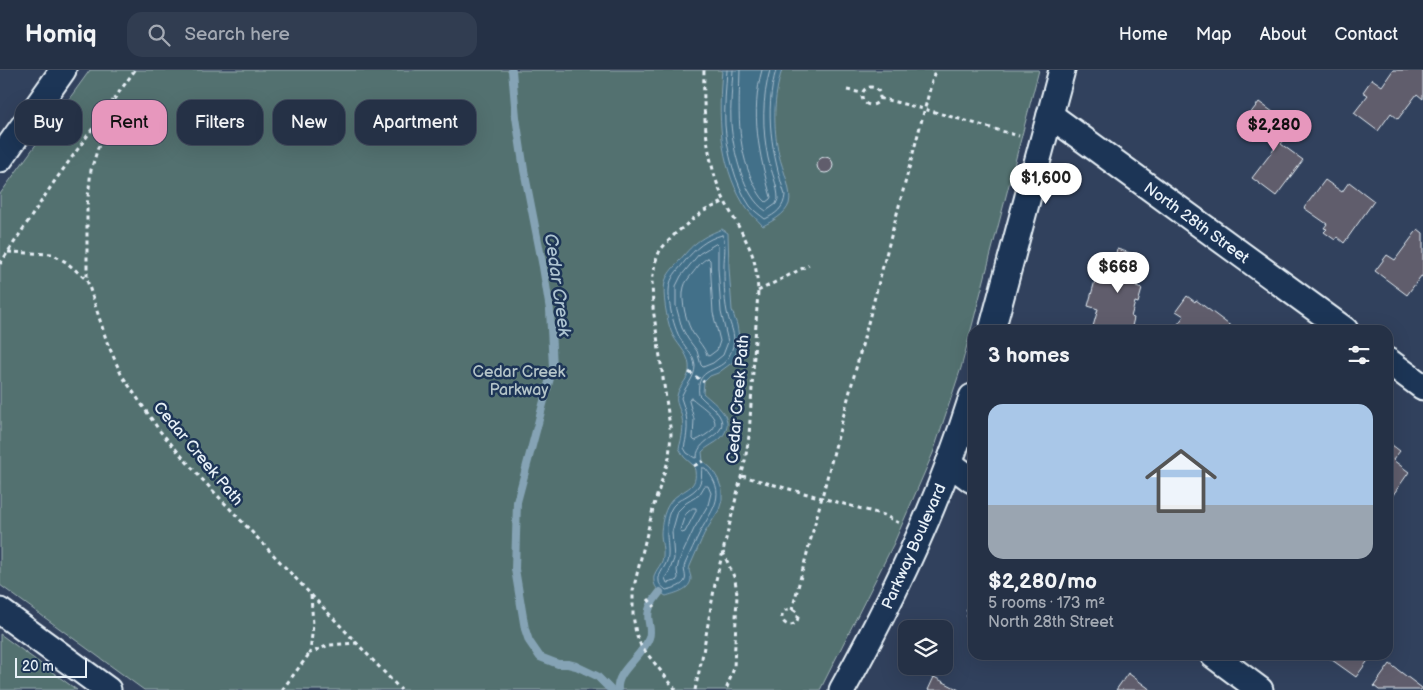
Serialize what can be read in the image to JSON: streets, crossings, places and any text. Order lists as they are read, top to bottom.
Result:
{
  "streets": {
    "street": ["North 28th Street", "Parkway Boulevard"],
    "path": ["Cedar Creek Path"]
  },
  "water": ["Cedar Creek"],
  "parks": ["Cedar Creek Parkway"],
  "scale_bar": "20 m",
  "page": {
    "header": "Homiq",
    "search": "Search here",
    "nav": [
      "Home",
      "Map",
      "About",
      "Contact"
    ],
    "chip": [
      "Buy",
      "Rent",
      "Filters",
      "New",
      "Apartment"
    ],
    "price": ["$2,280", "$1,600", "$668"],
    "heading": "3 homes",
    "list": [
      {
        "name": "$2,280/mo",
        "note": "5 rooms · 173 m² · North 28th Street"
      }
    ],
    "scale": "20 m"
  }
}
